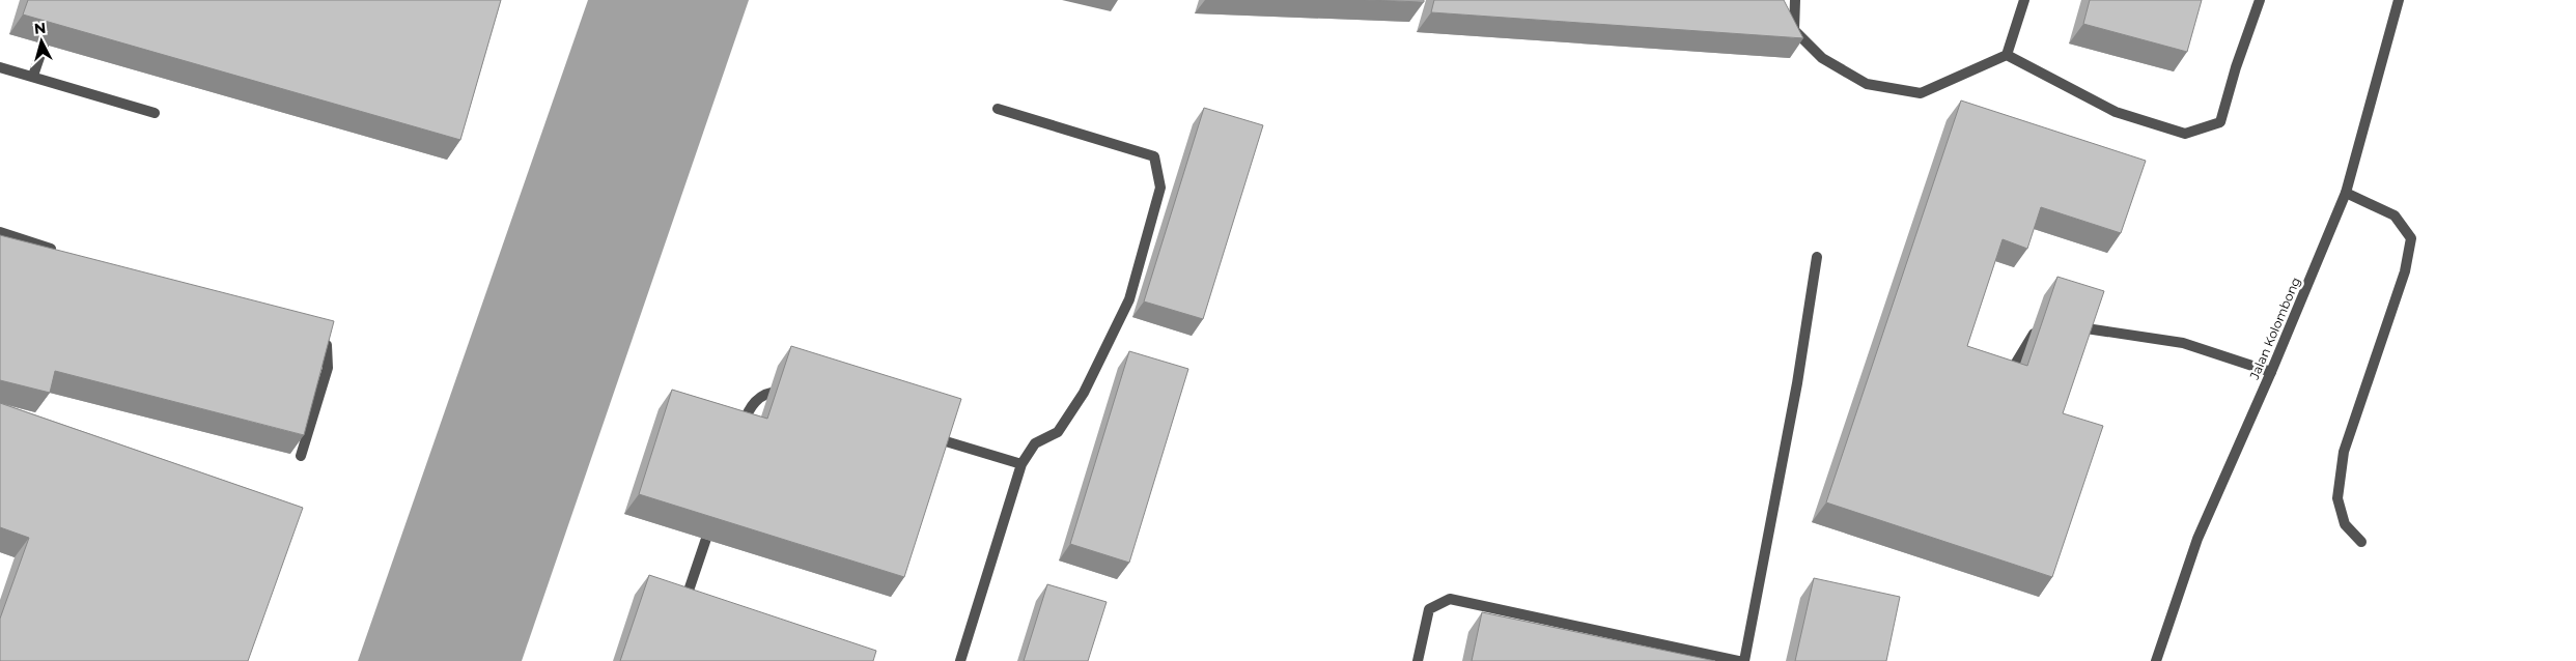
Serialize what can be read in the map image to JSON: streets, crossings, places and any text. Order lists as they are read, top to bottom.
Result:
{
  "streets": {
    "street": ["Jalan Kolombong"]
  },
  "north": "top"
}
